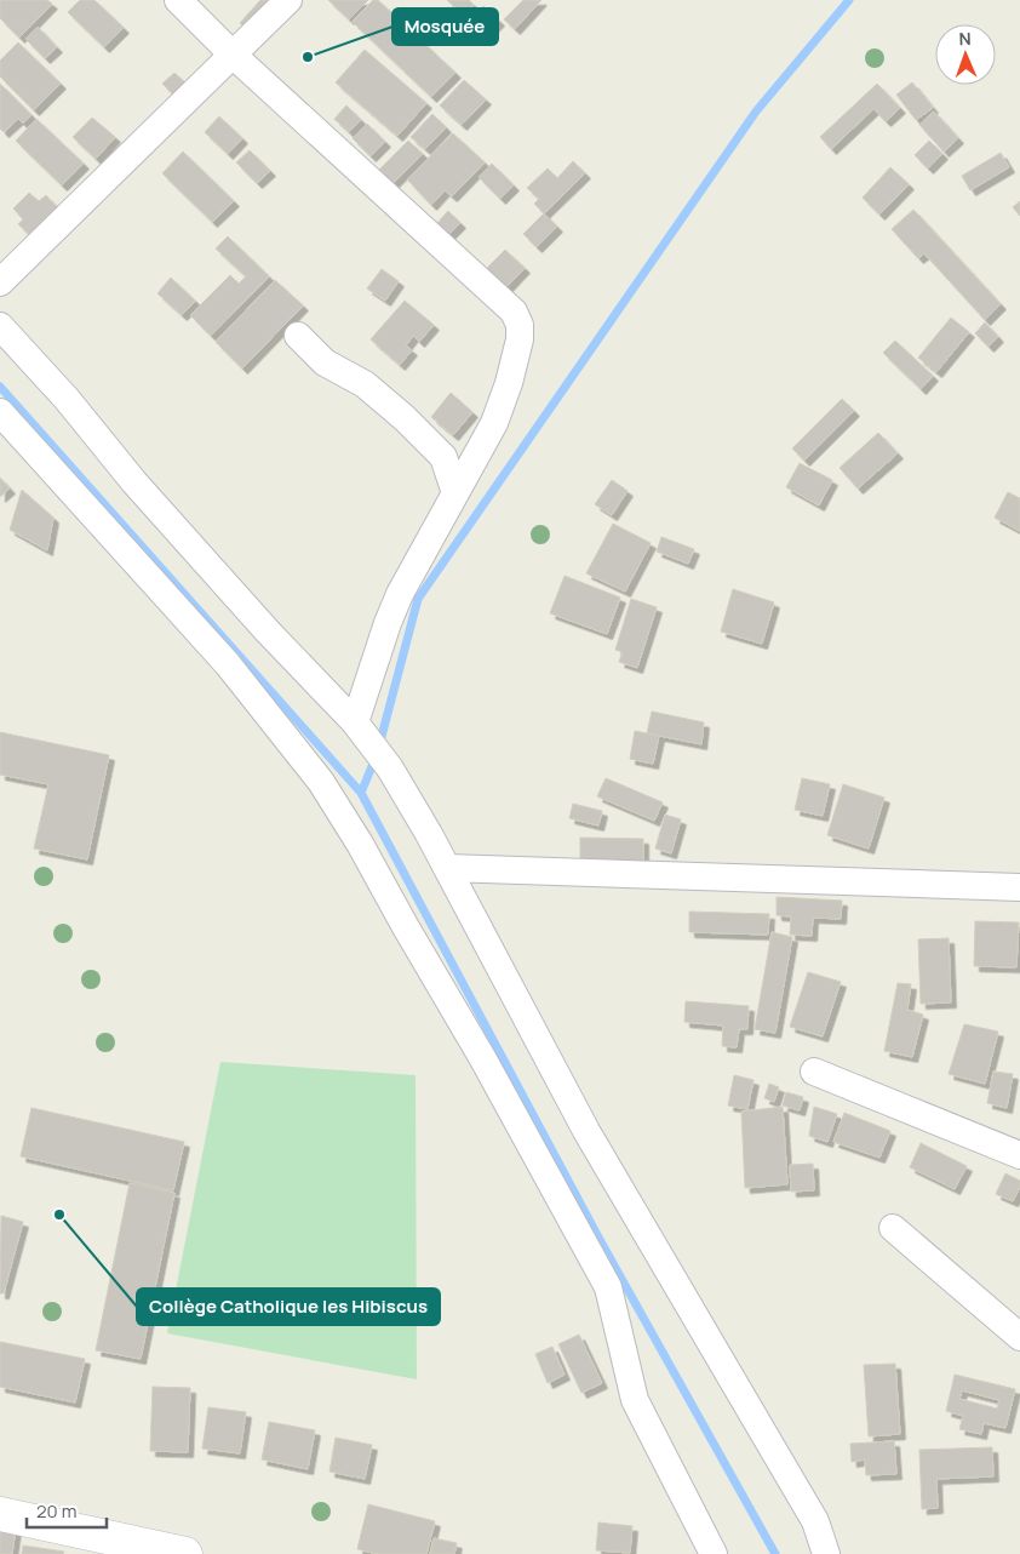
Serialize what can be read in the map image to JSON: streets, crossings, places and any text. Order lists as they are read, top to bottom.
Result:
{
  "places": ["Mosquée", "Collège Catholique les Hibiscus"],
  "scale_bar": "20 m",
  "north": "top"
}
